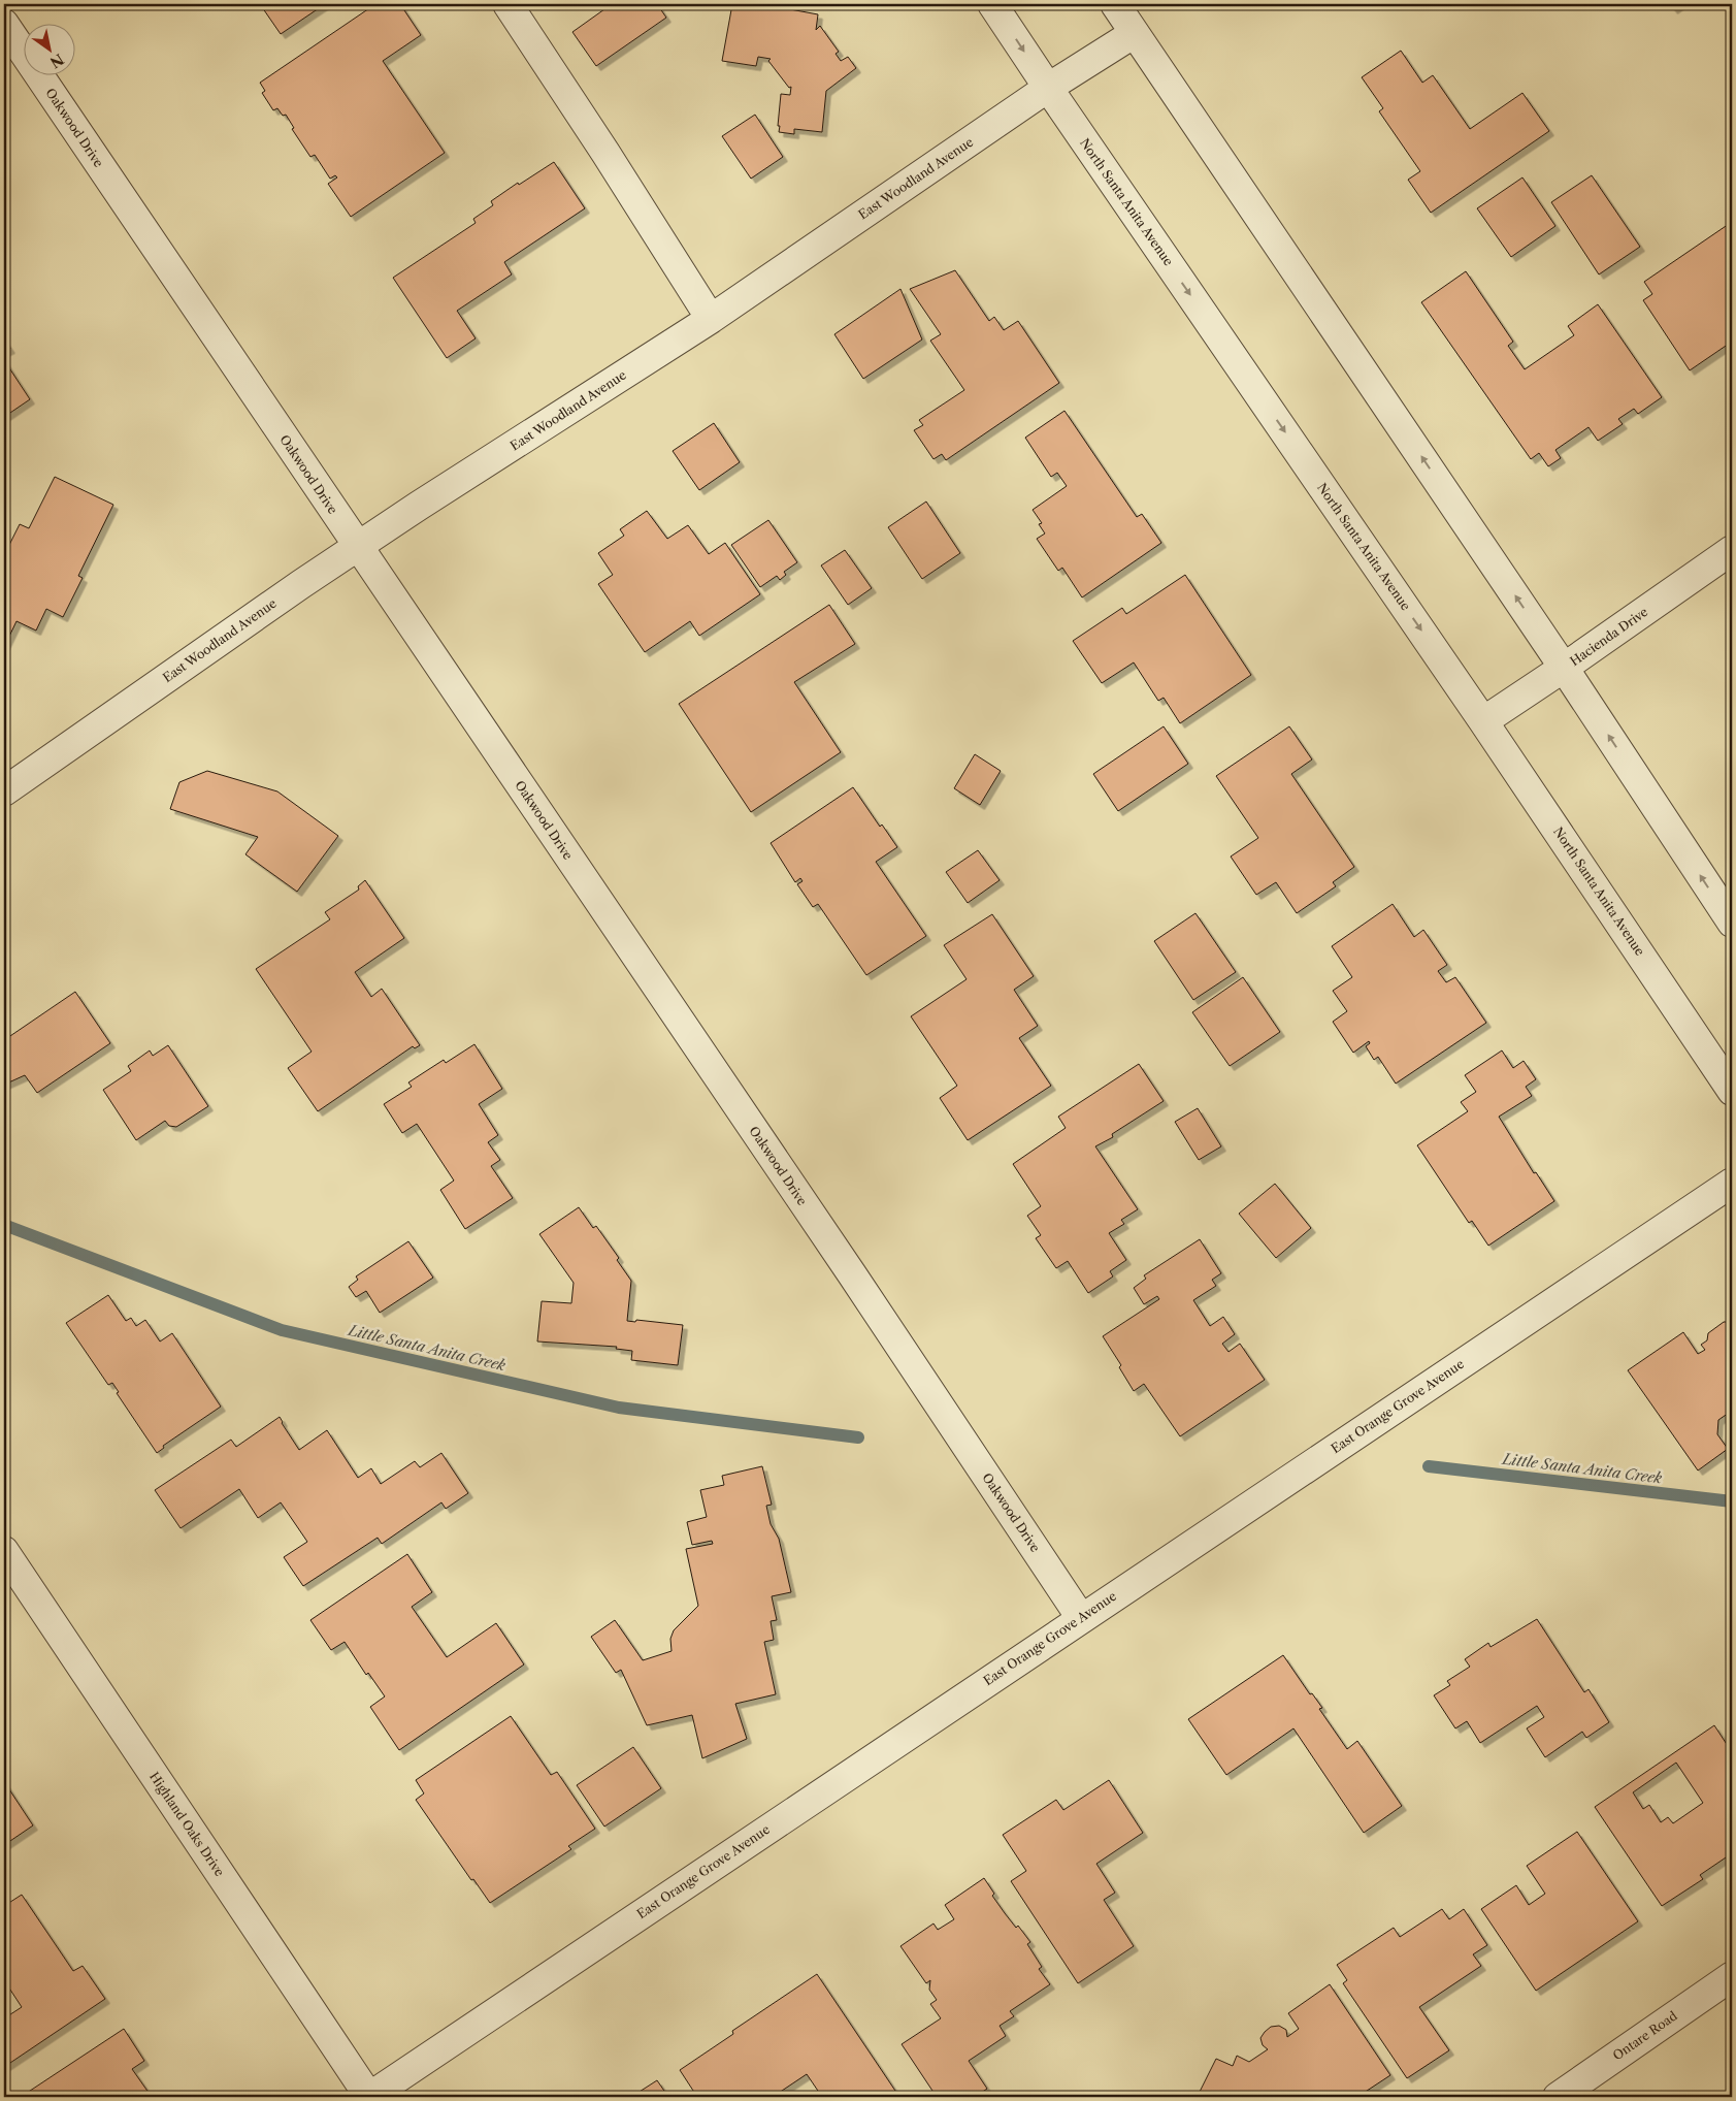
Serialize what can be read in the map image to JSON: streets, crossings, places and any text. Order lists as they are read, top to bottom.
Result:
{
  "streets": {
    "street": [
      "Oakwood Drive",
      "East Woodland Avenue",
      "North Santa Anita Avenue",
      "Hacienda Drive",
      "East Orange Grove Avenue",
      "Highland Oaks Drive",
      "Ontare Road"
    ]
  },
  "crossings": [
    ["Oakwood Drive", "East Woodland Avenue"],
    ["Oakwood Drive", "East Orange Grove Avenue"],
    ["East Woodland Avenue", "North Santa Anita Avenue"],
    ["North Santa Anita Avenue", "Hacienda Drive"],
    ["East Orange Grove Avenue", "Highland Oaks Drive"]
  ],
  "water": ["Little Santa Anita Creek"],
  "north": "bottom right"
}
